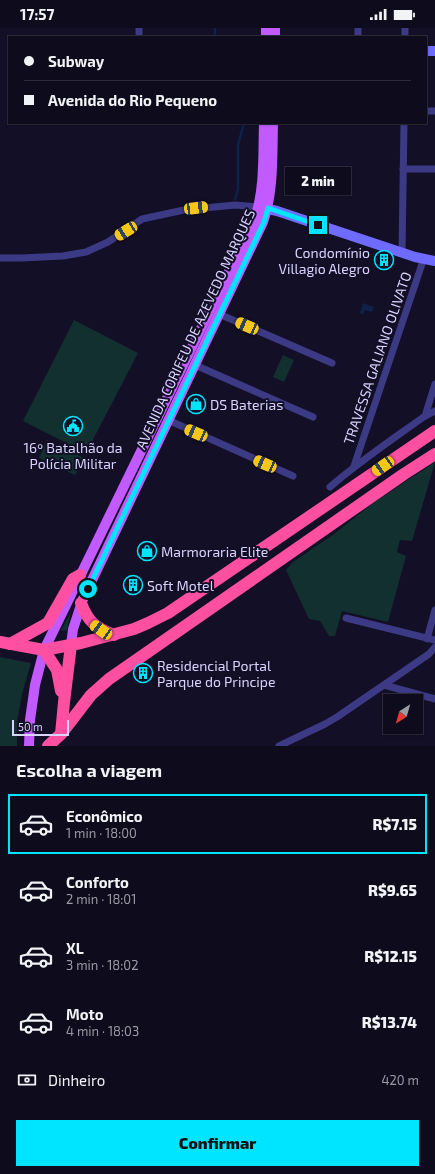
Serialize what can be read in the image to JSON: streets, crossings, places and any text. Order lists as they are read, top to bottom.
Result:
{
  "streets": {
    "highway": ["AVENIDA CORIFEU DE AZEVEDO MARQUES"],
    "street": ["TRAVESSA GALIANO OLIVATO"]
  },
  "places": {
    "building": ["Condomínio Villagio Alegro", "Soft Motel", "Residencial Portal Parque do Principe"],
    "shop": ["DS Baterias", "Marmoraria Elite"],
    "public building": ["16º Batalhão da Polícia Militar"]
  },
  "scale_bar": "50 m",
  "north": "bottom left",
  "page": {
    "status": "17:57",
    "banner": ["Subway", "Avenida do Rio Pequeno"],
    "bubble": "2 min",
    "scale": "50 m",
    "heading": "Escolha a viagem",
    "list": [
      {
        "name": "Econômico",
        "note": "1 min · 18:00",
        "value": "R$7.15"
      },
      {
        "name": "Conforto",
        "note": "2 min · 18:01",
        "value": "R$9.65"
      },
      {
        "name": "XL",
        "note": "3 min · 18:02",
        "value": "R$12.15"
      },
      {
        "name": "Moto",
        "note": "4 min · 18:03",
        "value": "R$13.74"
      }
    ],
    "pay": ["Dinheiro", "420 m"],
    "buttons": "Confirmar"
  }
}
